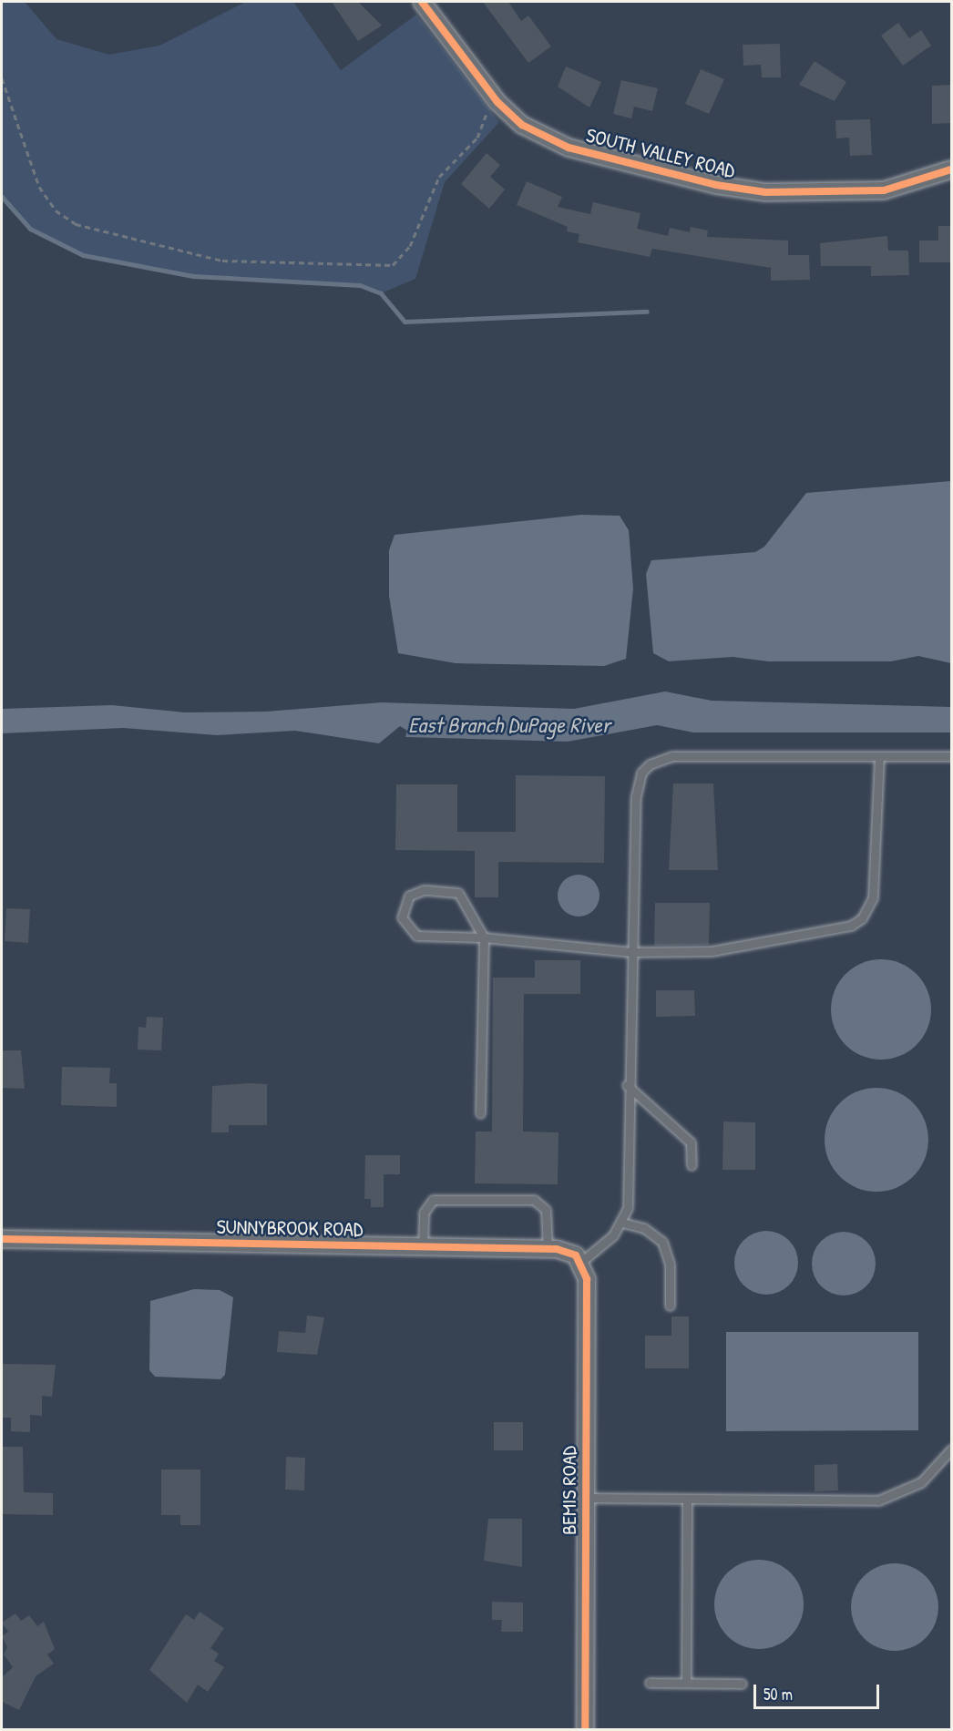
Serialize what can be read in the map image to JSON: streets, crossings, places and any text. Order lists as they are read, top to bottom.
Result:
{
  "streets": {
    "street": ["SOUTH VALLEY ROAD", "SUNNYBROOK ROAD", "BEMIS ROAD"]
  },
  "crossings": [
    ["SUNNYBROOK ROAD", "BEMIS ROAD"]
  ],
  "water": ["East Branch DuPage River"],
  "scale_bar": "50 m"
}
